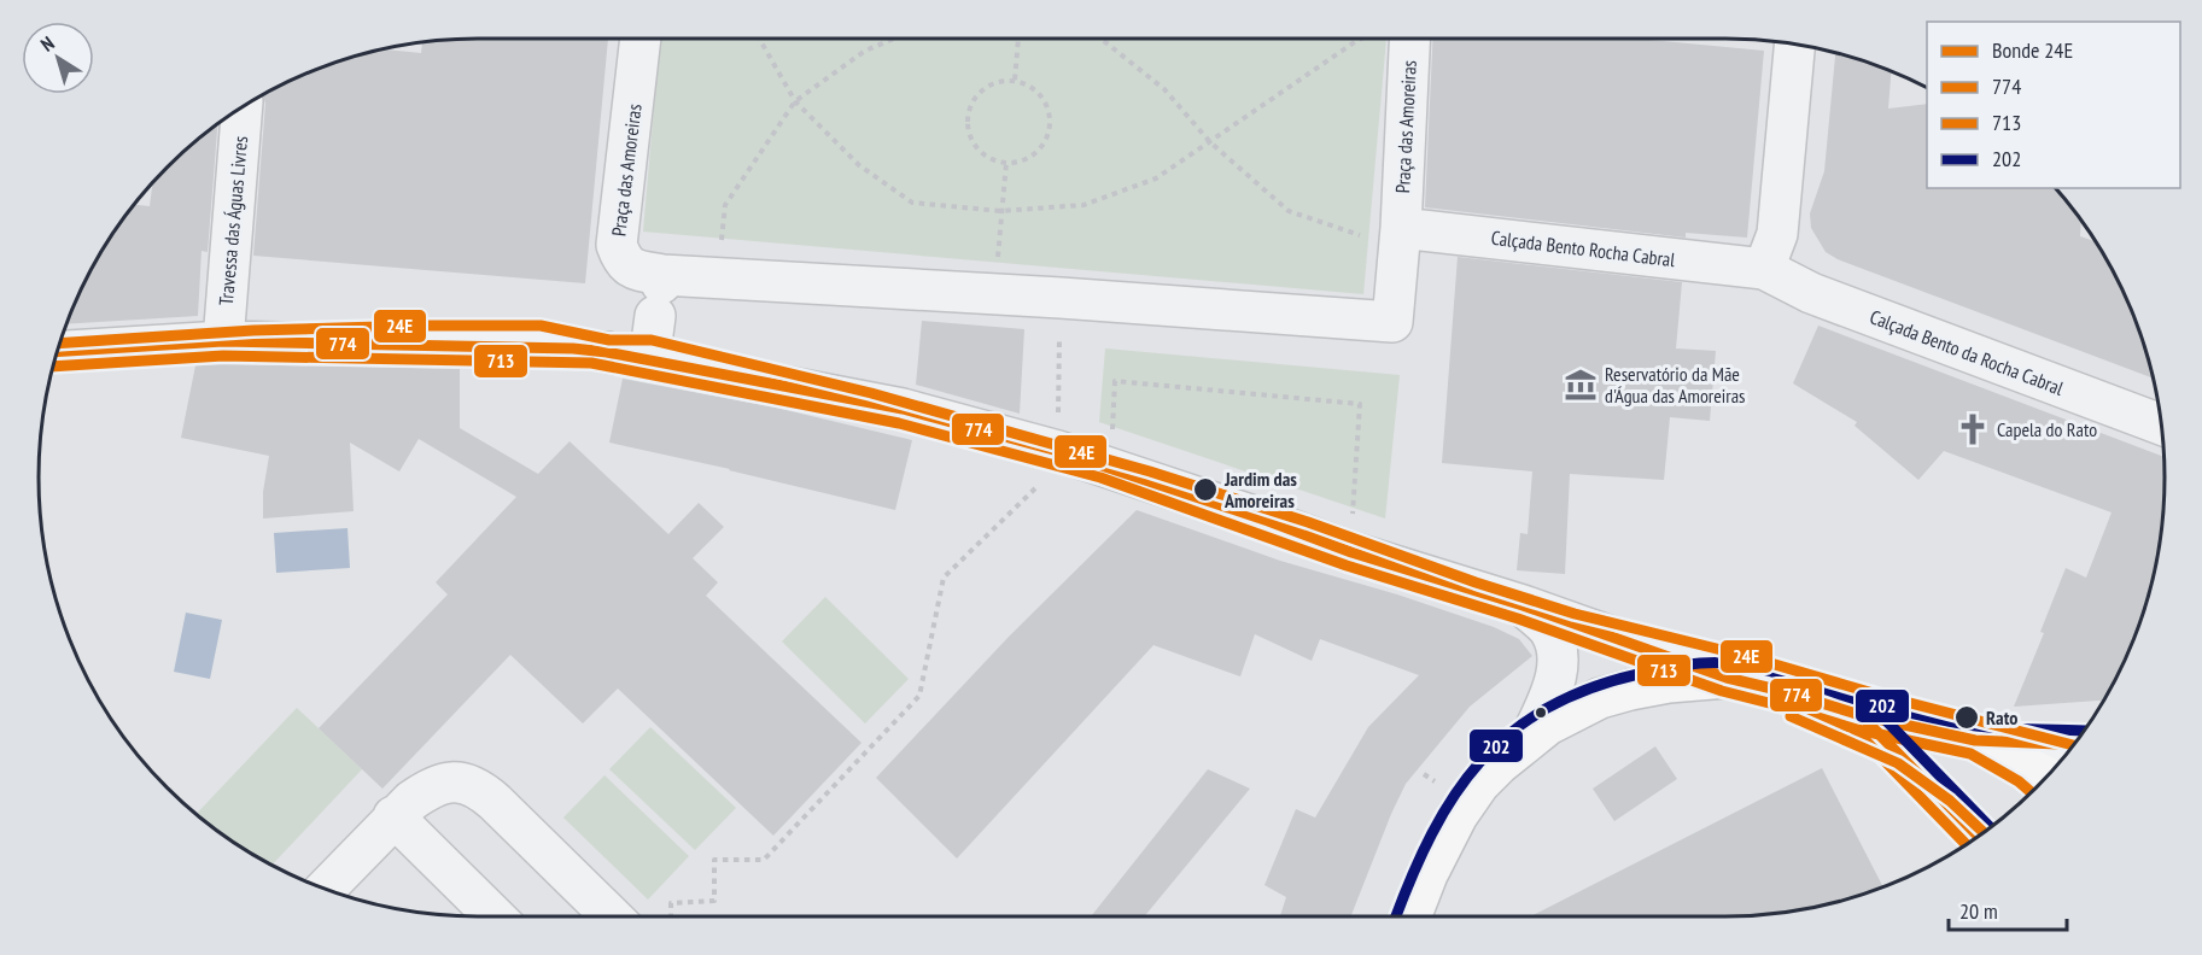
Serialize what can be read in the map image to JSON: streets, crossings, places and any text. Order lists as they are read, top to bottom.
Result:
{
  "streets": {
    "street": [
      "Praça das Amoreiras",
      "Travessa das Águas Livres",
      "Calçada Bento Rocha Cabral",
      "Calçada Bento da Rocha Cabral"
    ]
  },
  "crossings": [
    ["Praça das Amoreiras", "Calçada Bento Rocha Cabral"],
    ["Calçada Bento Rocha Cabral", "Calçada Bento da Rocha Cabral"]
  ],
  "places": {
    "museum": ["Reservatório da Mãe d'Água das Amoreiras"],
    "church": ["Capela do Rato"],
    "other": ["Jardim das Amoreiras", "Rato"]
  },
  "lines": [
    "tram line 24E",
    "transit line 774",
    "transit line 713",
    "transit line 202"
  ],
  "legend": [
    "Bonde 24E",
    "774",
    "713",
    "202"
  ],
  "scale_bar": "20 m",
  "north": "top left"
}
